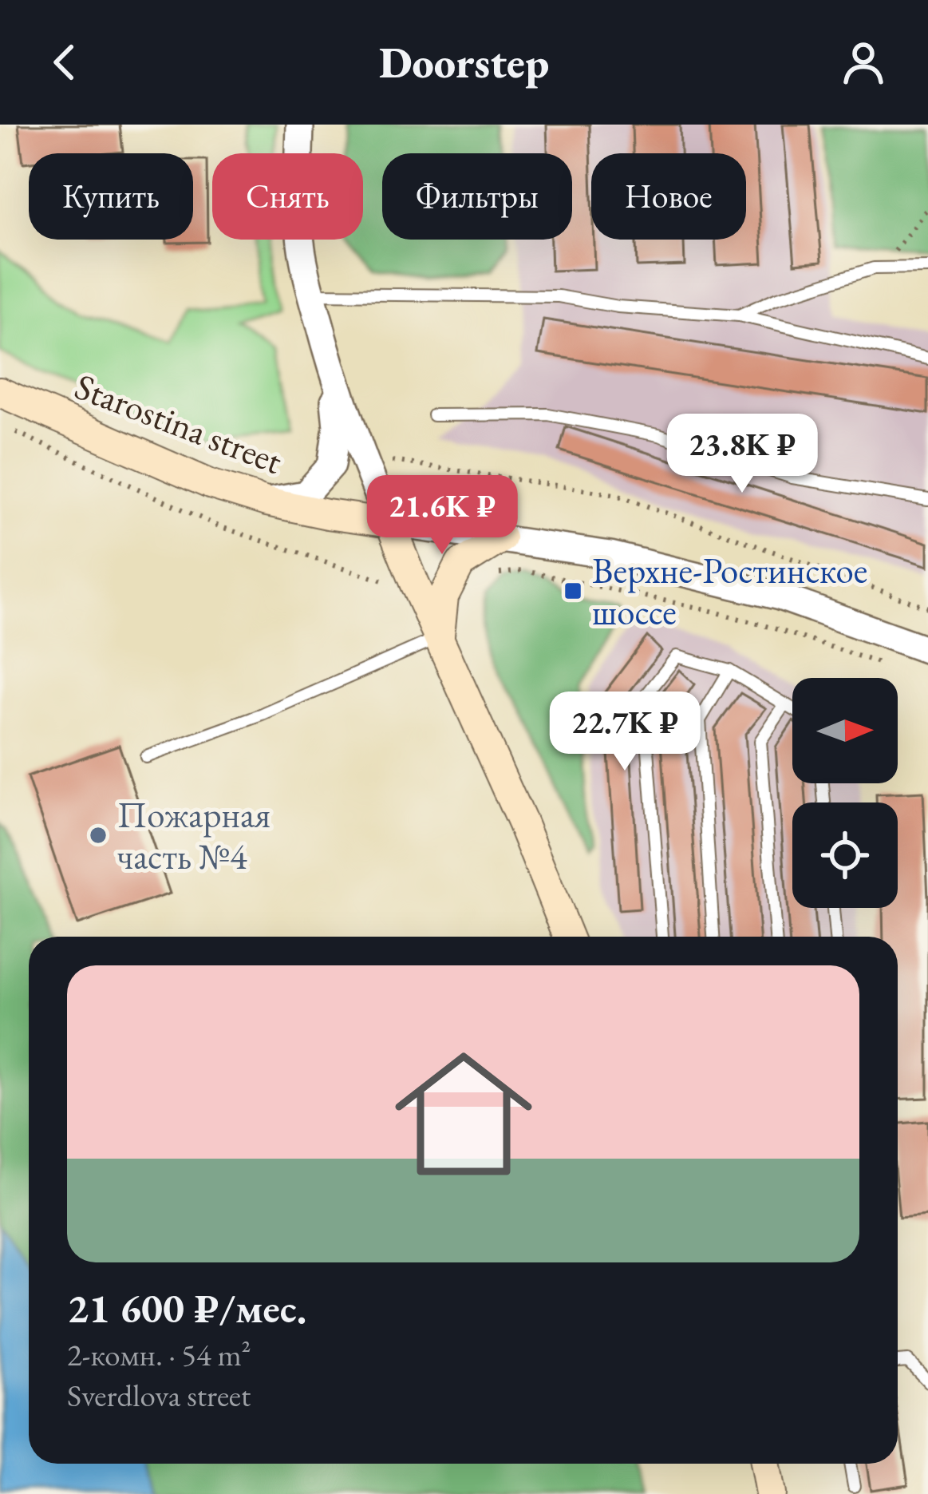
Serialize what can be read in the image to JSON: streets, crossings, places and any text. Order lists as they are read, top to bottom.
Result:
{
  "streets": {
    "main road": ["Starostina street"]
  },
  "places": {
    "transit": ["Верхне-Ростинское шоссе"],
    "other": ["Пожарная часть №4"]
  },
  "north": "right",
  "page": {
    "header": "Doorstep",
    "chip": [
      "Купить",
      "Снять",
      "Фильтры",
      "Новое"
    ],
    "price": ["23.8K ₽", "21.6K ₽", "22.7K ₽"],
    "list": [
      {
        "name": "21 600 ₽/мес.",
        "note": "2-комн. · 54 m² · Sverdlova street"
      }
    ]
  }
}
